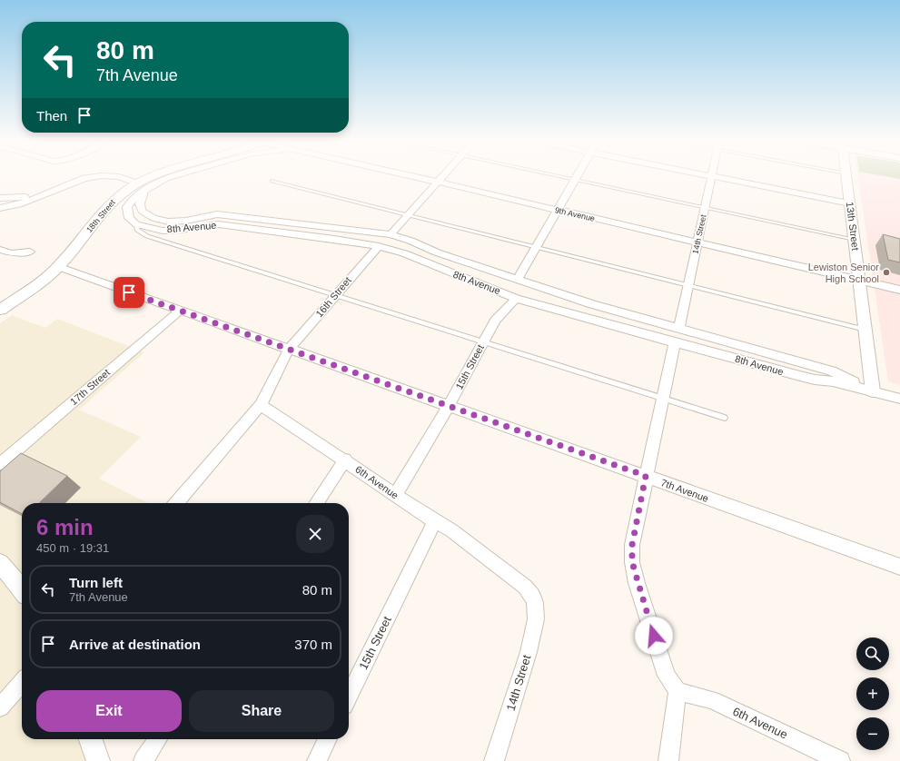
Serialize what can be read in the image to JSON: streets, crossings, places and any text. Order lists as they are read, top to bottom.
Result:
{
  "streets": {
    "main road": ["18th Street"],
    "street": [
      "9th Avenue",
      "13th Street",
      "8th Avenue",
      "14th Street",
      "16th Street",
      "15th Street",
      "17th Street",
      "6th Avenue",
      "7th Avenue"
    ]
  },
  "crossings": [
    ["9th Avenue", "13th Street"],
    ["9th Avenue", "14th Street"],
    ["18th Street", "8th Avenue"],
    ["18th Street", "7th Avenue"],
    ["13th Street", "8th Avenue"],
    ["8th Avenue", "14th Street"],
    ["8th Avenue", "16th Street"],
    ["8th Avenue", "15th Street"],
    ["14th Street", "6th Avenue"],
    ["16th Street", "7th Avenue"],
    ["15th Street", "6th Avenue"],
    ["15th Street", "7th Avenue"],
    ["17th Street", "7th Avenue"]
  ],
  "places": ["Lewiston Senior High School"],
  "page": {
    "turn": ["80 m", "7th Avenue"],
    "then": "Then",
    "heading": ["6 min", "450 m · 19:31"],
    "list": [
      {
        "name": "Turn left",
        "note": "7th Avenue",
        "value": "80 m"
      },
      {
        "name": "Arrive at destination",
        "value": "370 m"
      }
    ],
    "map_buttons": ["+", "−"],
    "buttons": ["Exit", "Share"]
  }
}
